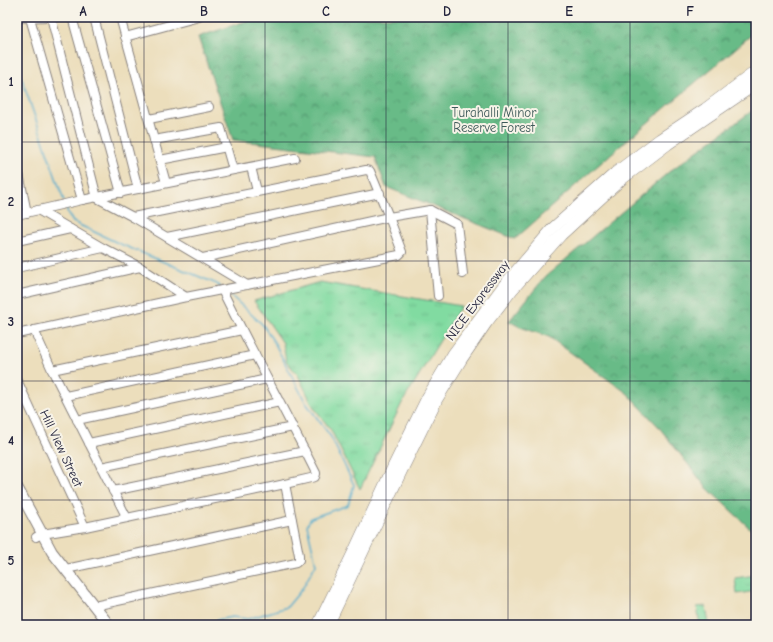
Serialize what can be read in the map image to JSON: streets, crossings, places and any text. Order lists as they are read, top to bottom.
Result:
{
  "streets": {
    "highway": ["NICE Expressway"],
    "street": ["Hill View Street"]
  },
  "parks": ["Turahalli Minor Reserve Forest"],
  "grid": {
    "columns": [
      "A",
      "B",
      "C",
      "D",
      "E",
      "F"
    ],
    "rows": [
      "1",
      "2",
      "3",
      "4",
      "5"
    ]
  }
}
